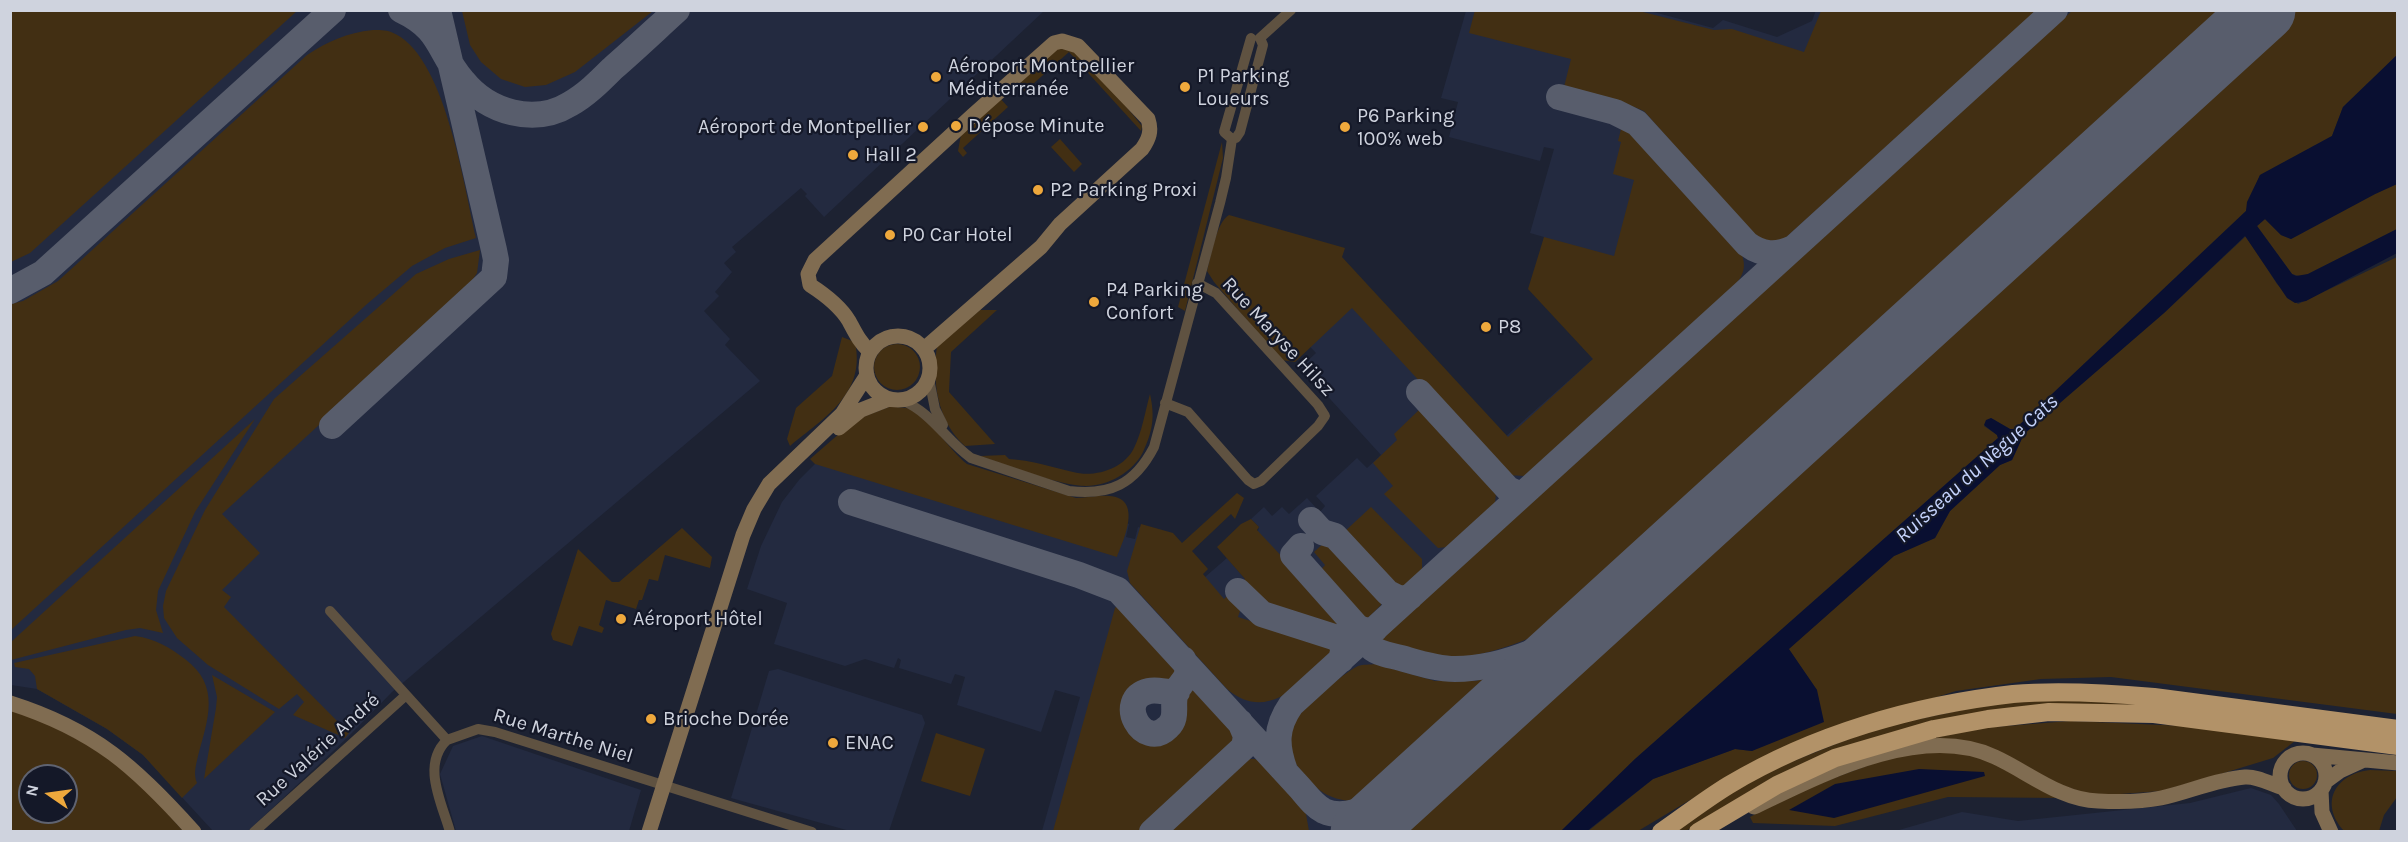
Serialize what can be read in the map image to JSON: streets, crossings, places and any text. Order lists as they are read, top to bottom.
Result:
{
  "streets": {
    "street": ["Rue Maryse Hilsz", "Rue Marthe Niel", "Rue Valérie André"]
  },
  "water": ["Ruisseau du Nègue Cats"],
  "places": [
    "Aéroport Montpellier Méditerranée",
    "P1 Parking Loueurs",
    "Dépose Minute",
    "Aéroport de Montpellier",
    "P6 Parking 100% web",
    "Hall 2",
    "P2 Parking Proxi",
    "P0 Car Hotel",
    "P4 Parking Confort",
    "P8",
    "Aéroport Hôtel",
    "Brioche Dorée",
    "ENAC"
  ],
  "north": "left"
}
